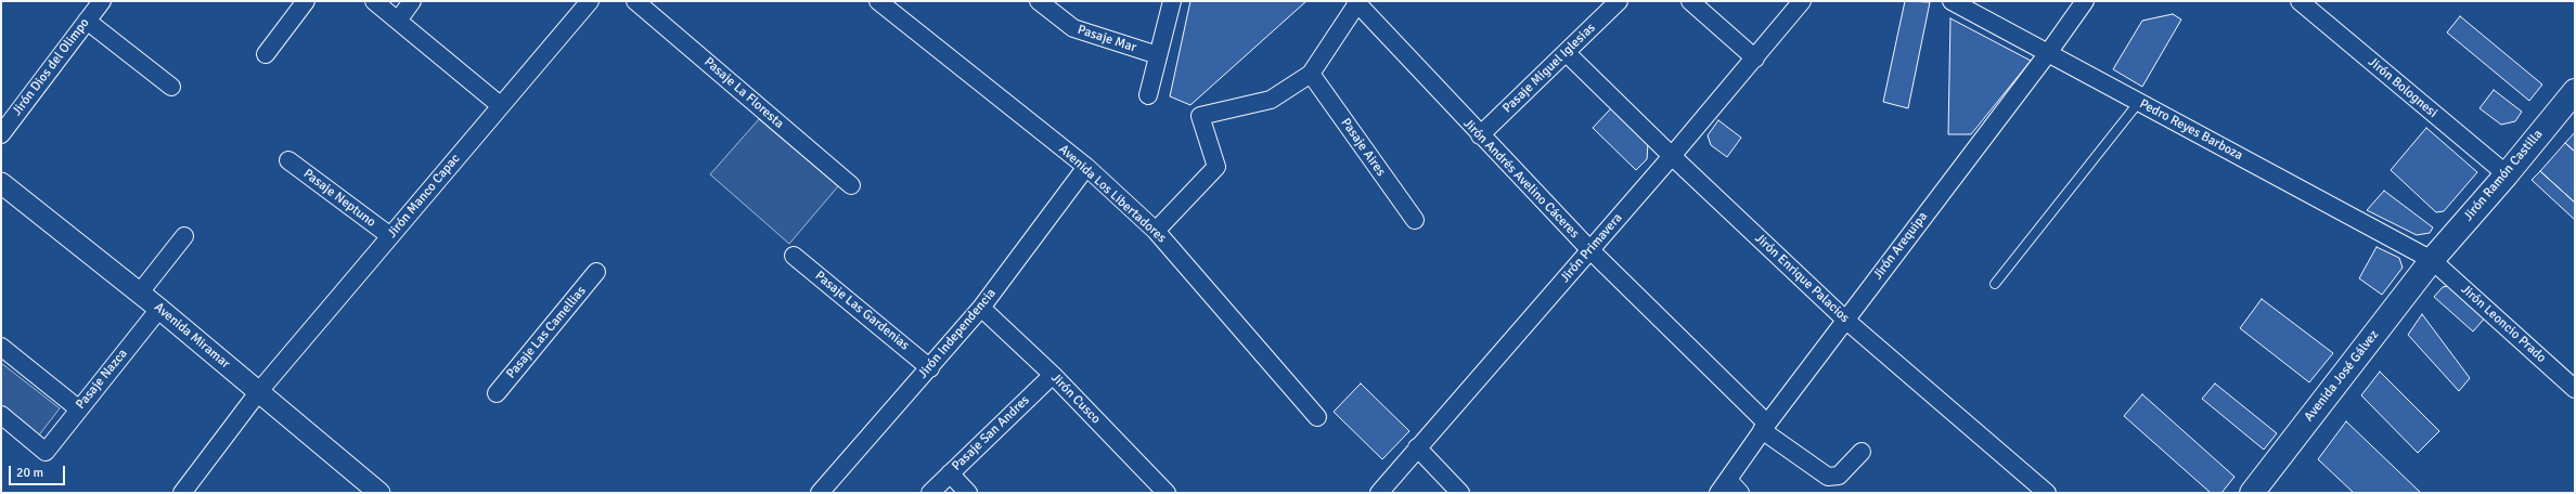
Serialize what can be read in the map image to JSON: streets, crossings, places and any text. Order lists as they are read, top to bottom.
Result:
{
  "streets": {
    "main road": ["Jirón Ramón Castilla", "Avenida José Gálvez"],
    "street": [
      "Pasaje Mar",
      "Jirón Dios del Olimpo",
      "Pasaje Miguel Iglesias",
      "Jirón Bolognesi",
      "Pasaje La Floresta",
      "Pedro Reyes Barboza",
      "Pasaje Aires",
      "Jirón Andrés Avelino Cáceres",
      "Avenida Los Libertadores",
      "Jirón Manco Capac",
      "Pasaje Neptuno",
      "Jirón Arequipa",
      "Jirón Primavera",
      "Jirón Enrique Palacios",
      "Pasaje Las Gardenias",
      "Jirón Leoncio Prado",
      "Pasaje Las Camellias",
      "Jirón Independencia",
      "Avenida Miramar",
      "Pasaje Nazca",
      "Jirón Cusco",
      "Pasaje San Andres"
    ]
  },
  "crossings": [
    ["Pasaje Miguel Iglesias", "Jirón Andrés Avelino Cáceres"],
    ["Pasaje Miguel Iglesias", "Jirón Enrique Palacios"],
    ["Jirón Bolognesi", "Jirón Ramón Castilla"],
    ["Pedro Reyes Barboza", "Jirón Ramón Castilla"],
    ["Pedro Reyes Barboza", "Jirón Arequipa"],
    ["Pedro Reyes Barboza", "Jirón Leoncio Prado"],
    ["Pedro Reyes Barboza", "Avenida José Gálvez"],
    ["Jirón Ramón Castilla", "Jirón Leoncio Prado"],
    ["Jirón Ramón Castilla", "Avenida José Gálvez"],
    ["Jirón Andrés Avelino Cáceres", "Jirón Arequipa"],
    ["Jirón Andrés Avelino Cáceres", "Jirón Primavera"],
    ["Avenida Los Libertadores", "Jirón Independencia"],
    ["Jirón Manco Capac", "Pasaje Neptuno"],
    ["Jirón Manco Capac", "Avenida Miramar"],
    ["Jirón Arequipa", "Jirón Enrique Palacios"],
    ["Jirón Primavera", "Jirón Enrique Palacios"],
    ["Pasaje Las Gardenias", "Jirón Independencia"],
    ["Jirón Leoncio Prado", "Avenida José Gálvez"],
    ["Jirón Independencia", "Jirón Cusco"],
    ["Avenida Miramar", "Pasaje Nazca"],
    ["Jirón Cusco", "Pasaje San Andres"]
  ],
  "scale_bar": "20 m"
}
